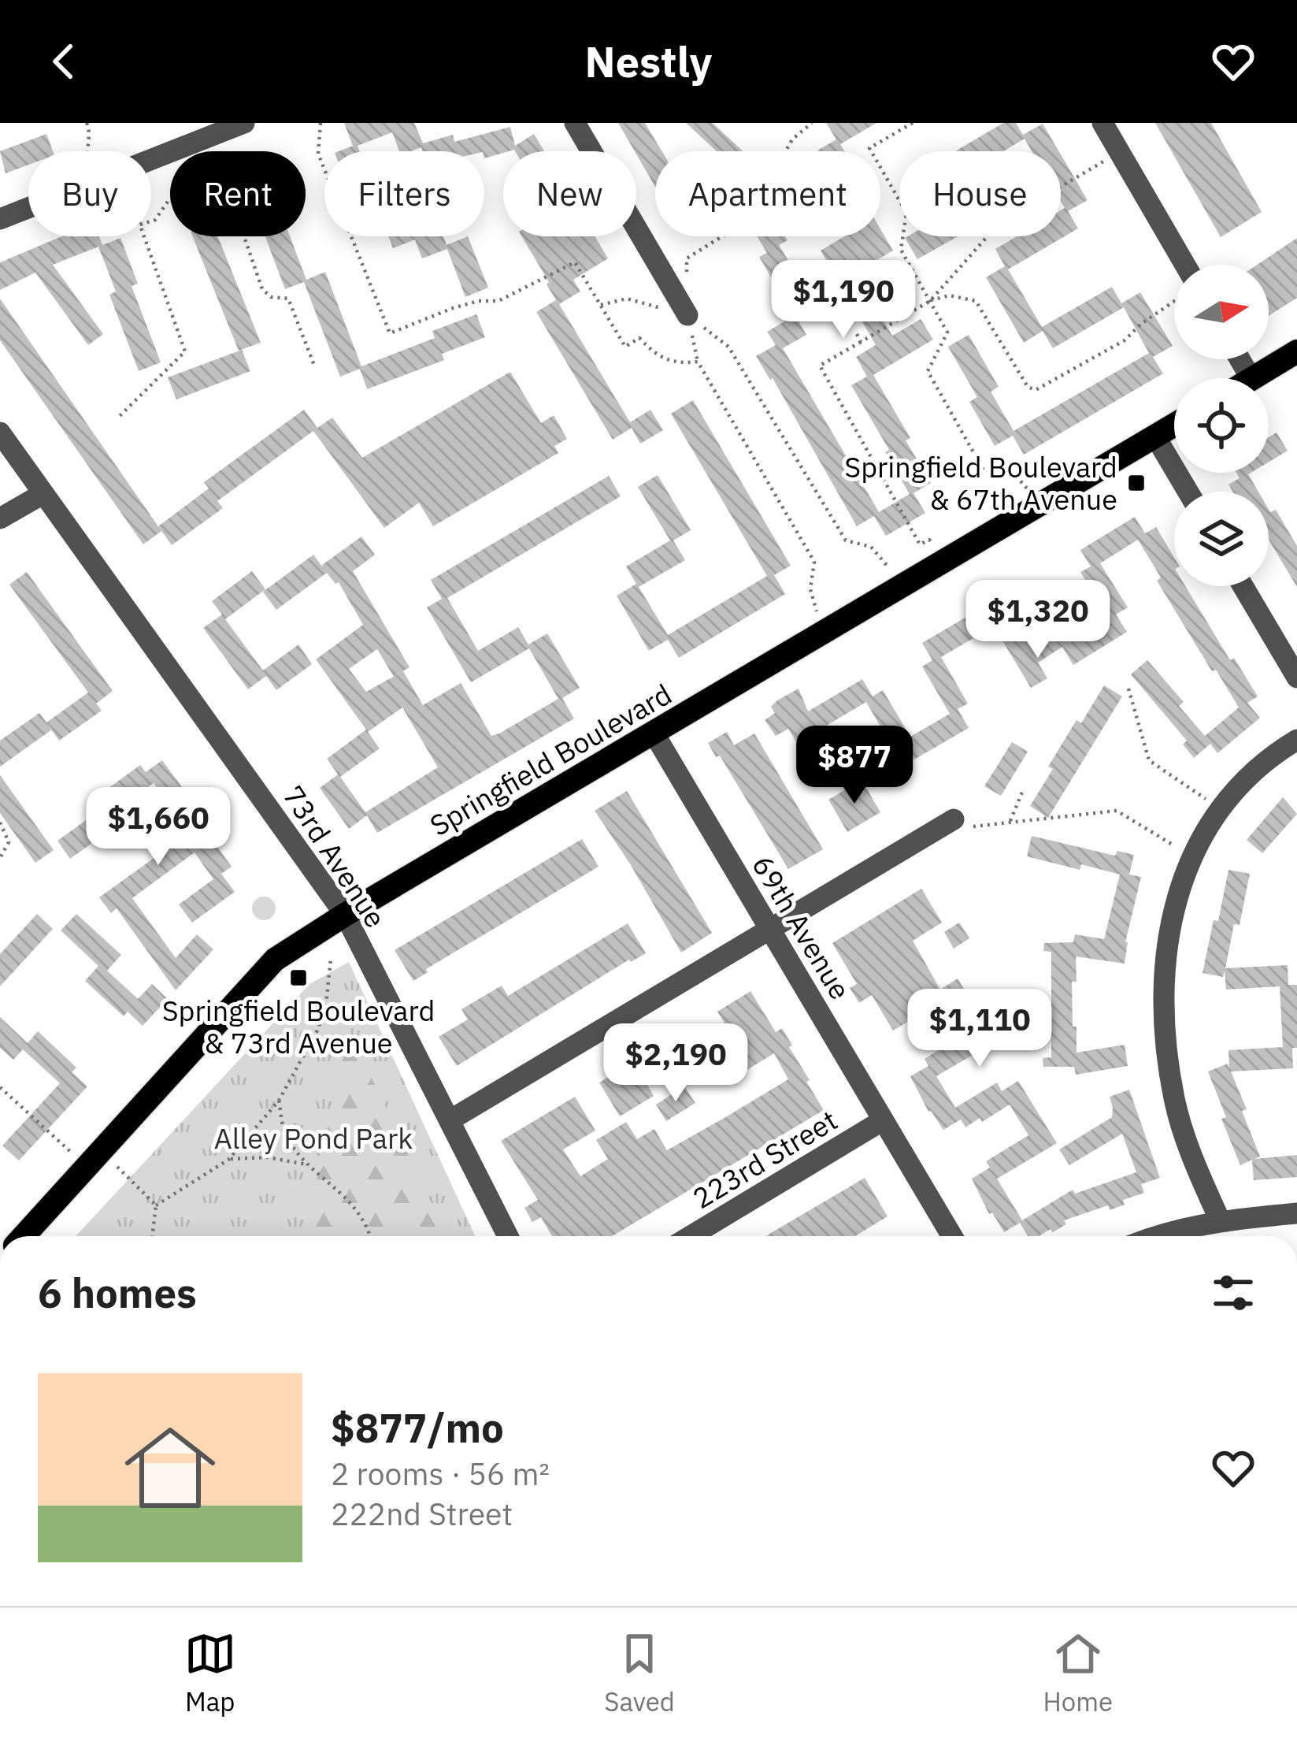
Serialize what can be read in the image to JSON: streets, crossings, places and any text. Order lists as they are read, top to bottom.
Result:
{
  "streets": {
    "main road": ["Springfield Boulevard"],
    "street": ["73rd Avenue", "69th Avenue", "223rd Street"]
  },
  "crossings": [
    ["Springfield Boulevard", "73rd Avenue"],
    ["Springfield Boulevard", "69th Avenue"],
    ["69th Avenue", "223rd Street"]
  ],
  "parks": ["Alley Pond Park"],
  "places": {
    "transit": ["Springfield Boulevard & 67th Avenue", "Springfield Boulevard & 73rd Avenue"]
  },
  "north": "right",
  "page": {
    "header": "Nestly",
    "chip": [
      "Buy",
      "Rent",
      "Filters",
      "New",
      "Apartment",
      "House"
    ],
    "price": [
      "$1,190",
      "$1,320",
      "$877",
      "$1,660",
      "$1,110",
      "$2,190"
    ],
    "heading": "6 homes",
    "list": [
      {
        "name": "$877/mo",
        "note": "2 rooms · 56 m² · 222nd Street"
      }
    ],
    "tabs": ["Map", "Saved", "Home"]
  }
}
